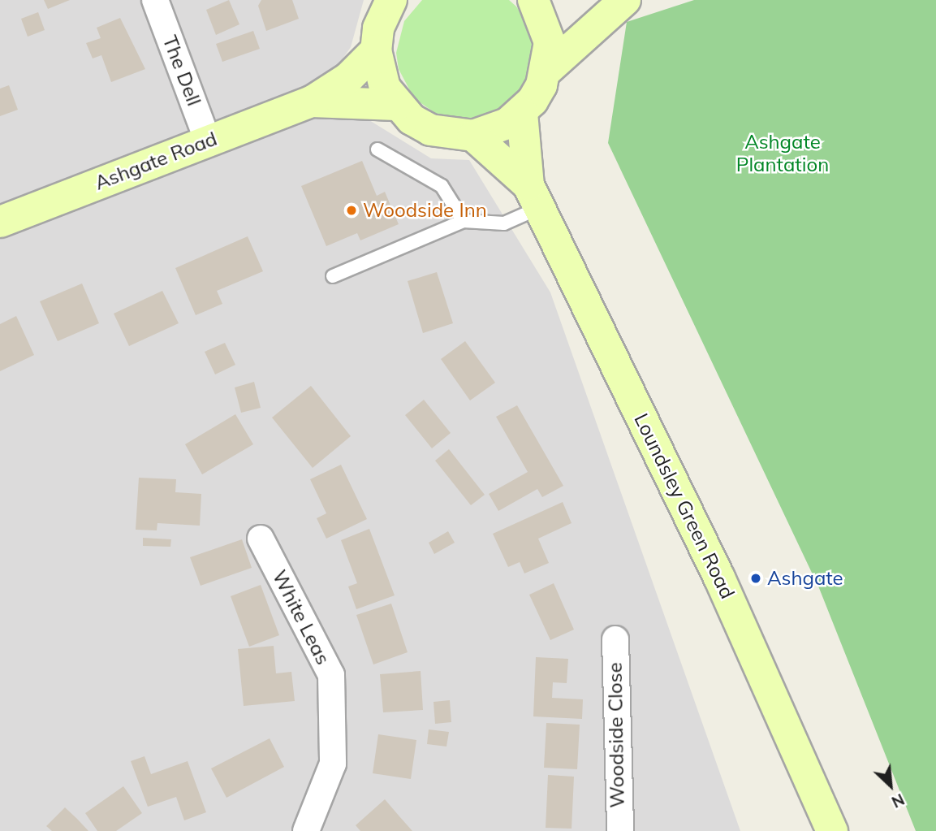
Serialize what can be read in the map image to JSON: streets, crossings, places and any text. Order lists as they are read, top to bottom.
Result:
{
  "streets": {
    "main road": ["Ashgate Road", "Loundsley Green Road"],
    "street": ["The Dell", "White Leas", "Woodside Close"]
  },
  "crossings": [
    ["The Dell", "Ashgate Road"]
  ],
  "parks": ["Ashgate Plantation"],
  "places": ["Woodside Inn", "Ashgate"],
  "north": "bottom right"
}
